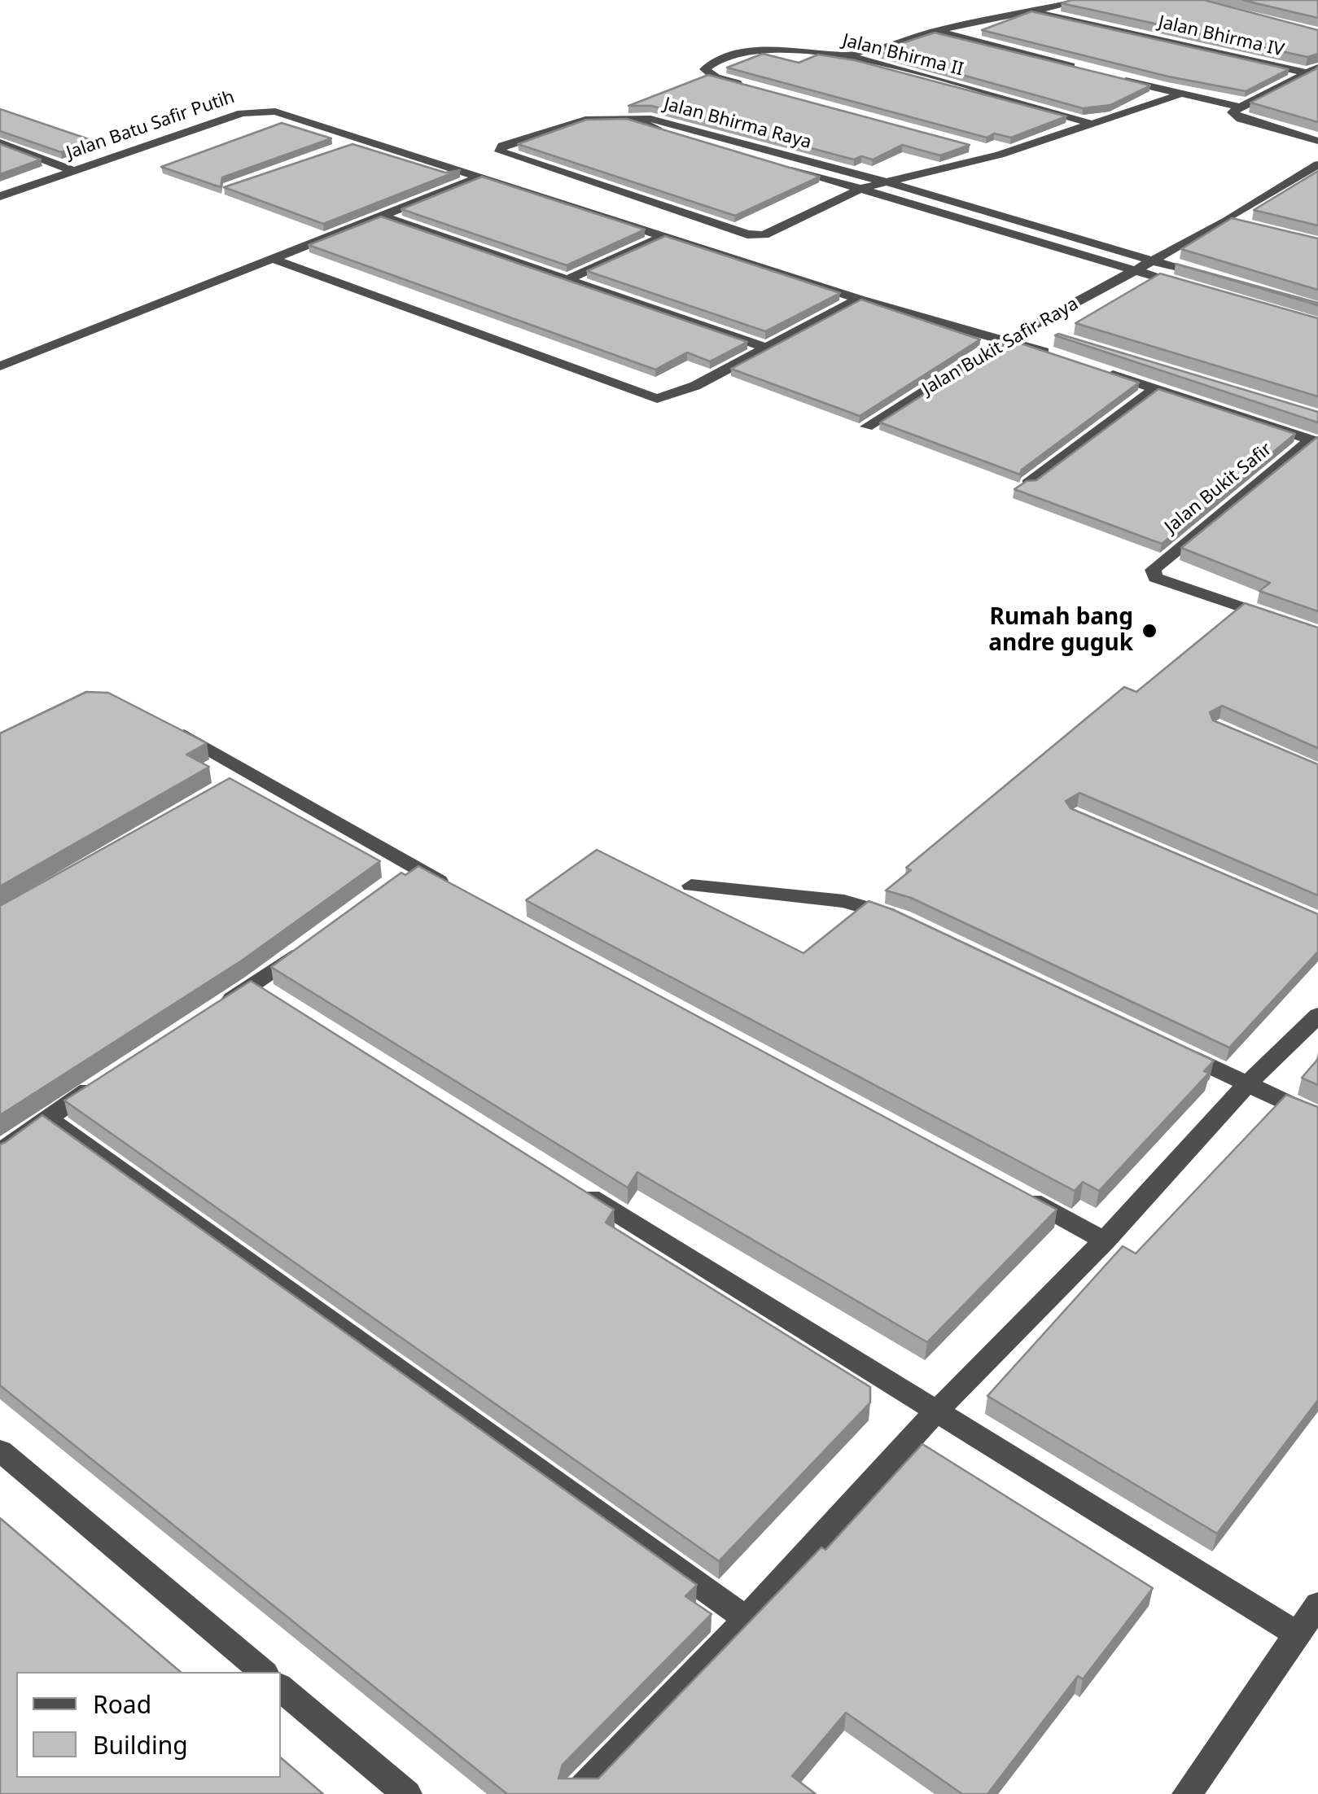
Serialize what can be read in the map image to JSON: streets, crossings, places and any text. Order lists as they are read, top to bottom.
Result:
{
  "streets": {
    "street": [
      "Jalan Bhirma IV",
      "Jalan Bhirma II",
      "Jalan Bhirma Raya",
      "Jalan Batu Safir Putih",
      "Jalan Bukit Safir Raya",
      "Jalan Bukit Safir"
    ]
  },
  "crossings": [
    ["Jalan Bhirma Raya", "Jalan Bukit Safir Raya"],
    ["Jalan Batu Safir Putih", "Jalan Bukit Safir Raya"]
  ],
  "places": ["Rumah bang andre guguk"],
  "legend": ["Road", "Building"]
}
